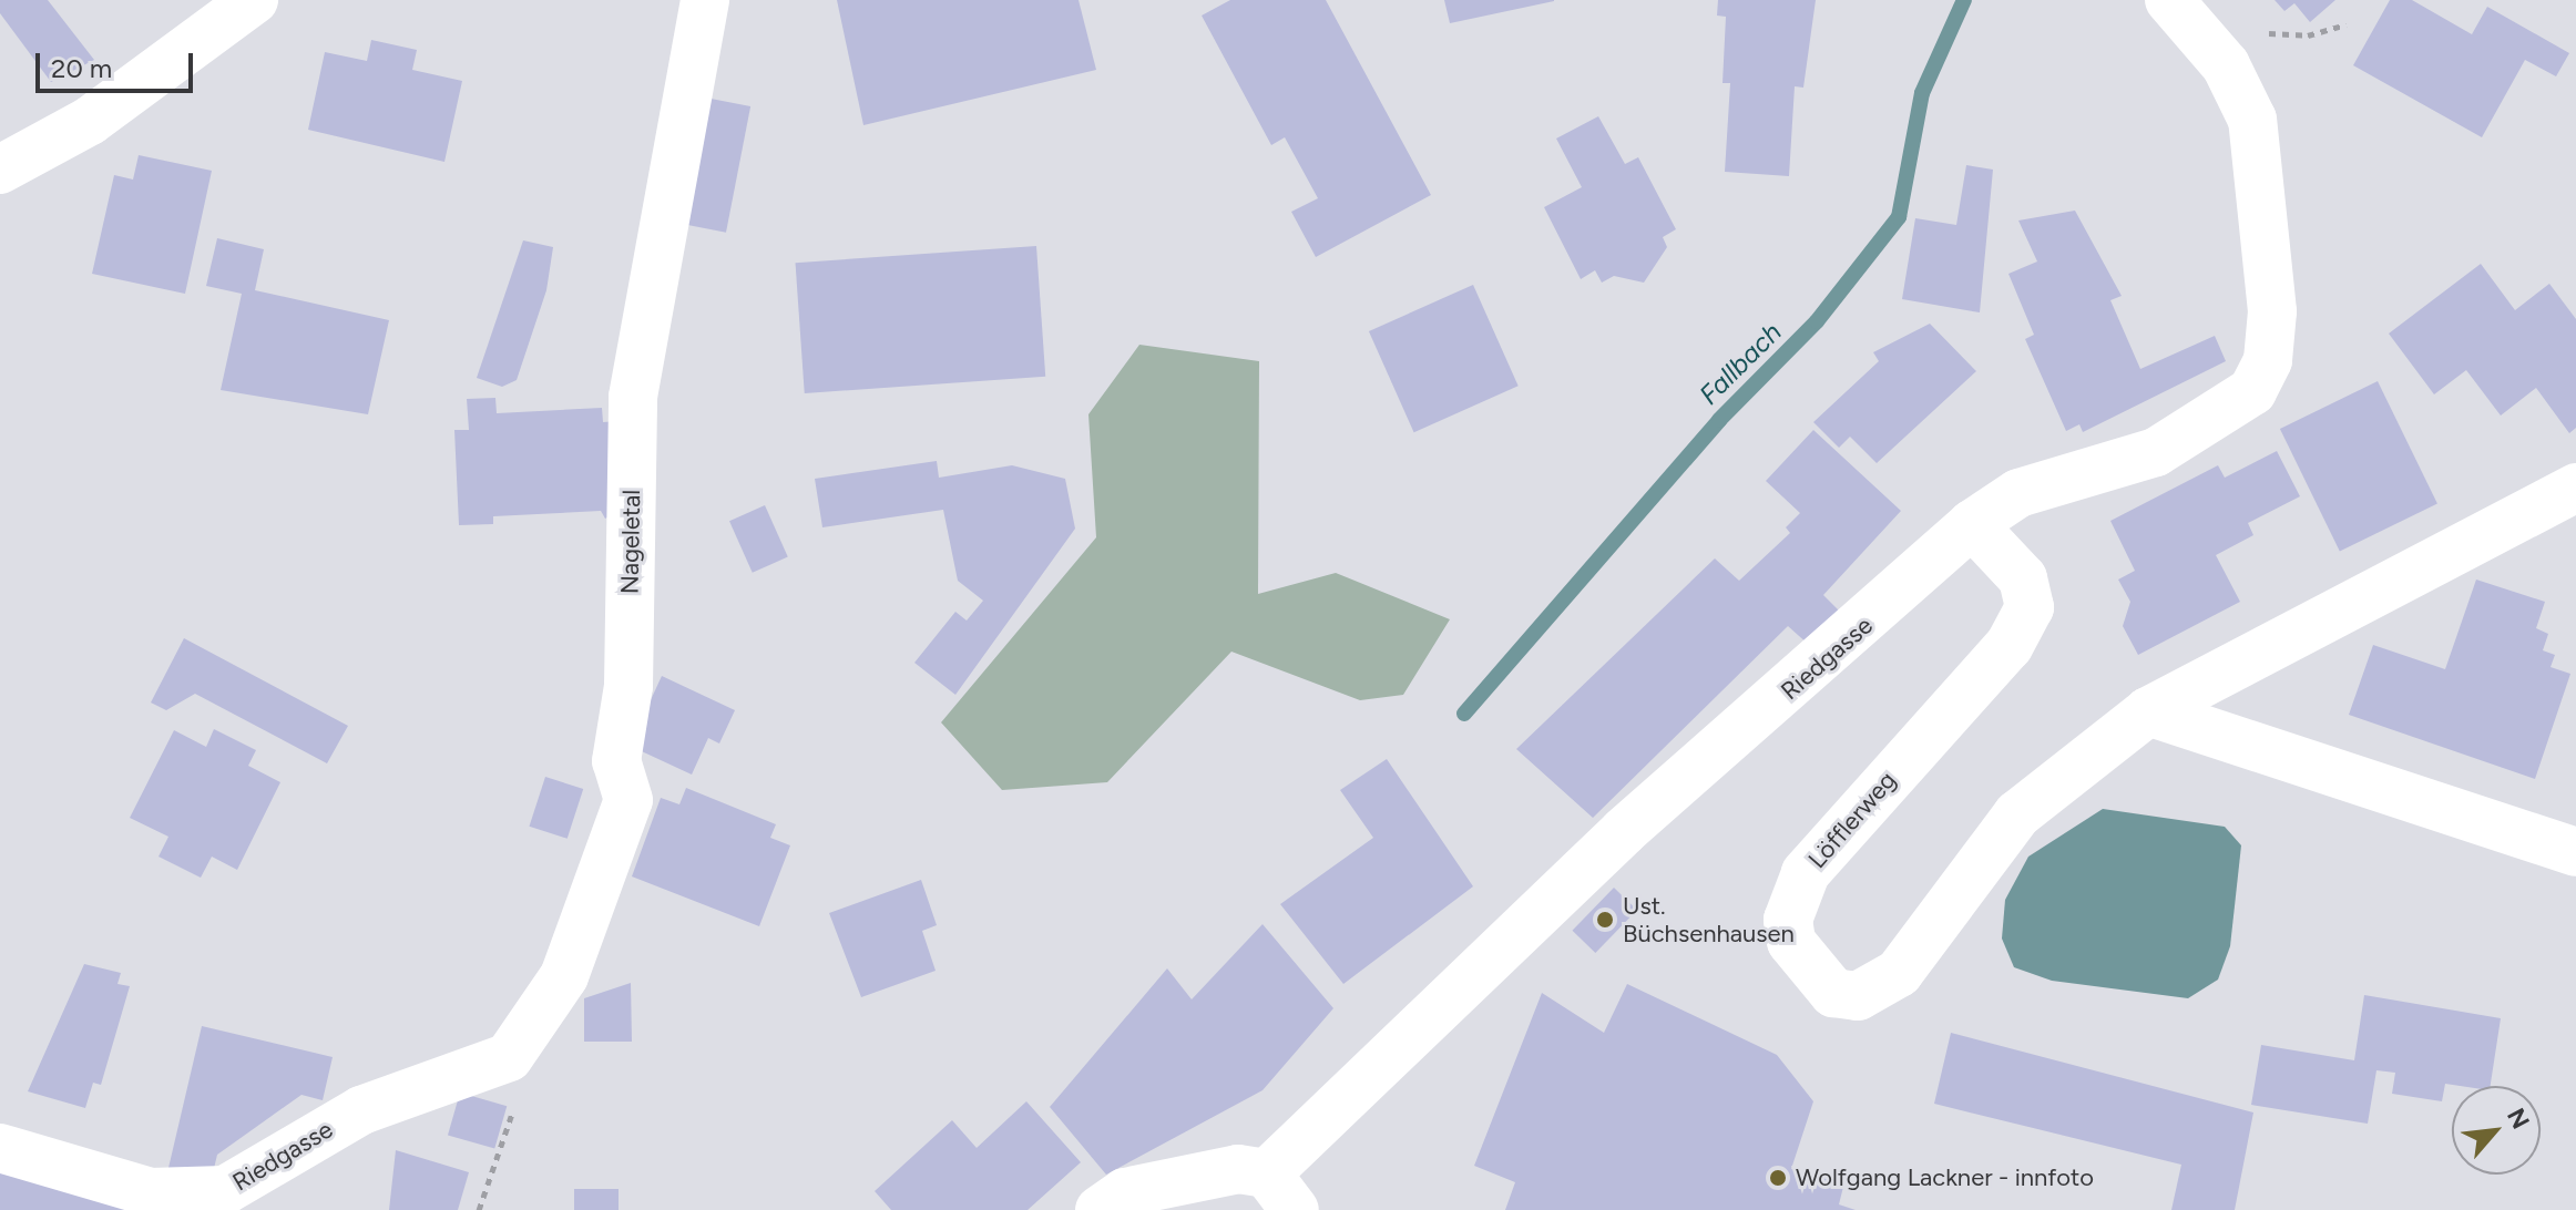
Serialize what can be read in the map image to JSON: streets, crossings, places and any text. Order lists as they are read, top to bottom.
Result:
{
  "streets": {
    "street": ["Nageletal", "Riedgasse", "Löfflerweg"]
  },
  "crossings": [
    ["Nageletal", "Riedgasse"],
    ["Riedgasse", "Löfflerweg"]
  ],
  "water": ["Fallbach"],
  "places": ["Ust. Büchsenhausen", "Wolfgang Lackner - innfoto"],
  "scale_bar": "20 m",
  "north": "top right"
}
